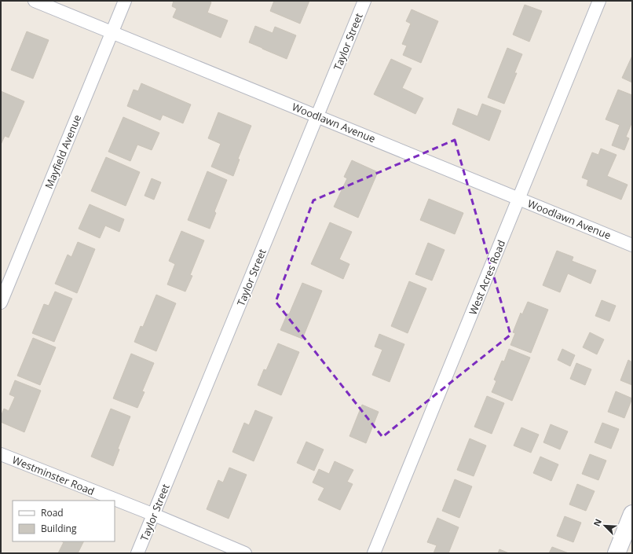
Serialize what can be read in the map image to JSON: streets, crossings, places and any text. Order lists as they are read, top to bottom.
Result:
{
  "streets": {
    "street": [
      "Taylor Street",
      "Woodlawn Avenue",
      "Mayfield Avenue",
      "West Acres Road",
      "Westminster Road"
    ]
  },
  "crossings": [
    ["Taylor Street", "Woodlawn Avenue"],
    ["Taylor Street", "Westminster Road"],
    ["Woodlawn Avenue", "Mayfield Avenue"],
    ["Woodlawn Avenue", "West Acres Road"]
  ],
  "legend": ["Road", "Building"],
  "north": "top left"
}
